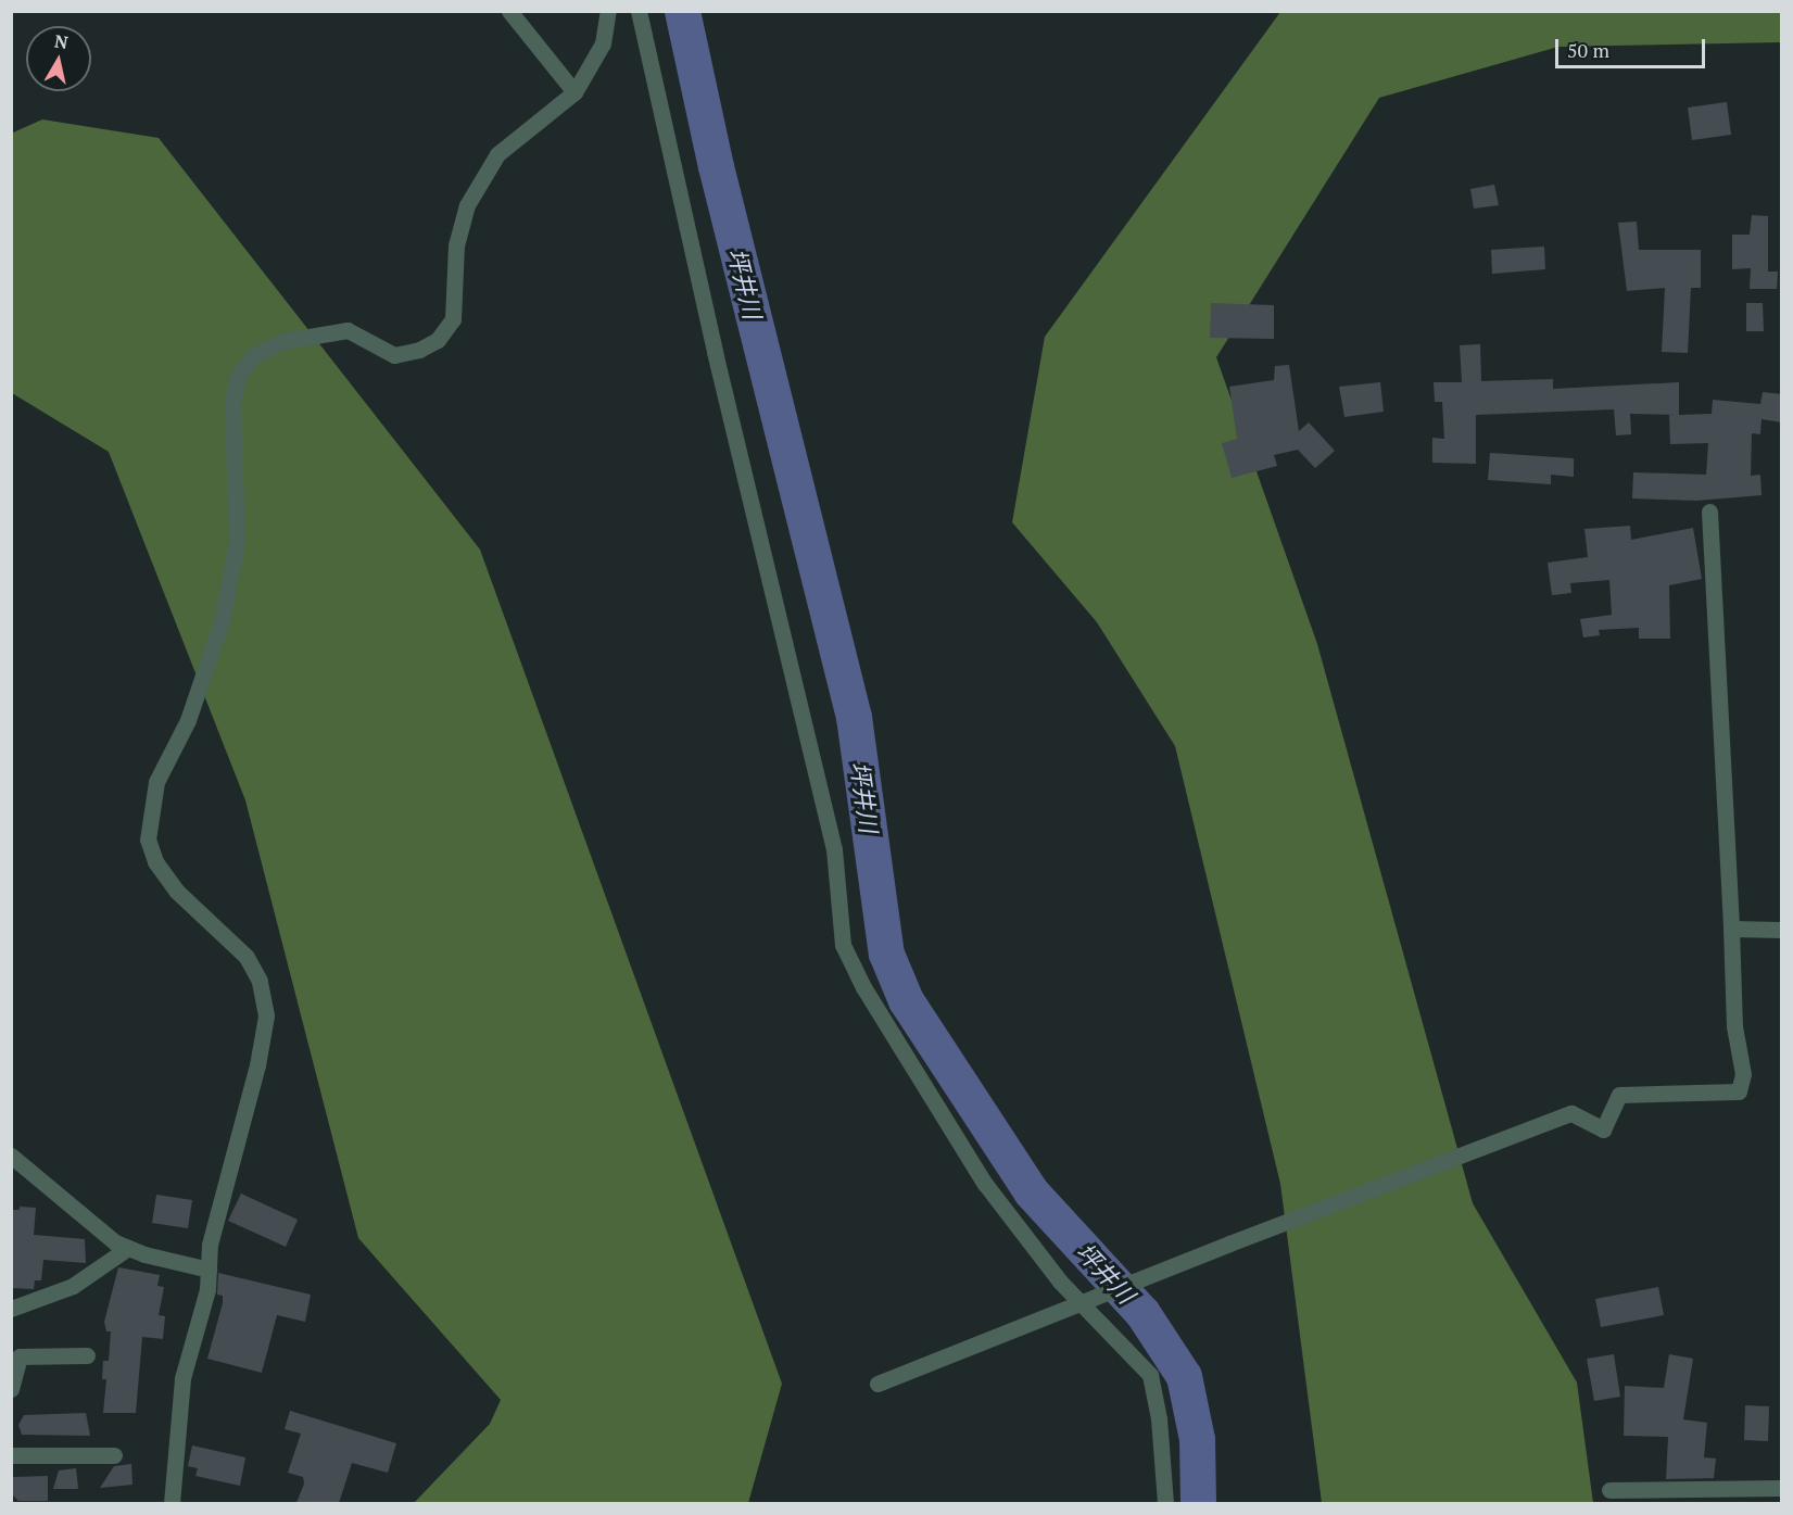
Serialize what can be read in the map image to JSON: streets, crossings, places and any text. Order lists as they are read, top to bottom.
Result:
{
  "water": ["坪井川"],
  "scale_bar": "50 m",
  "north": "top"
}
